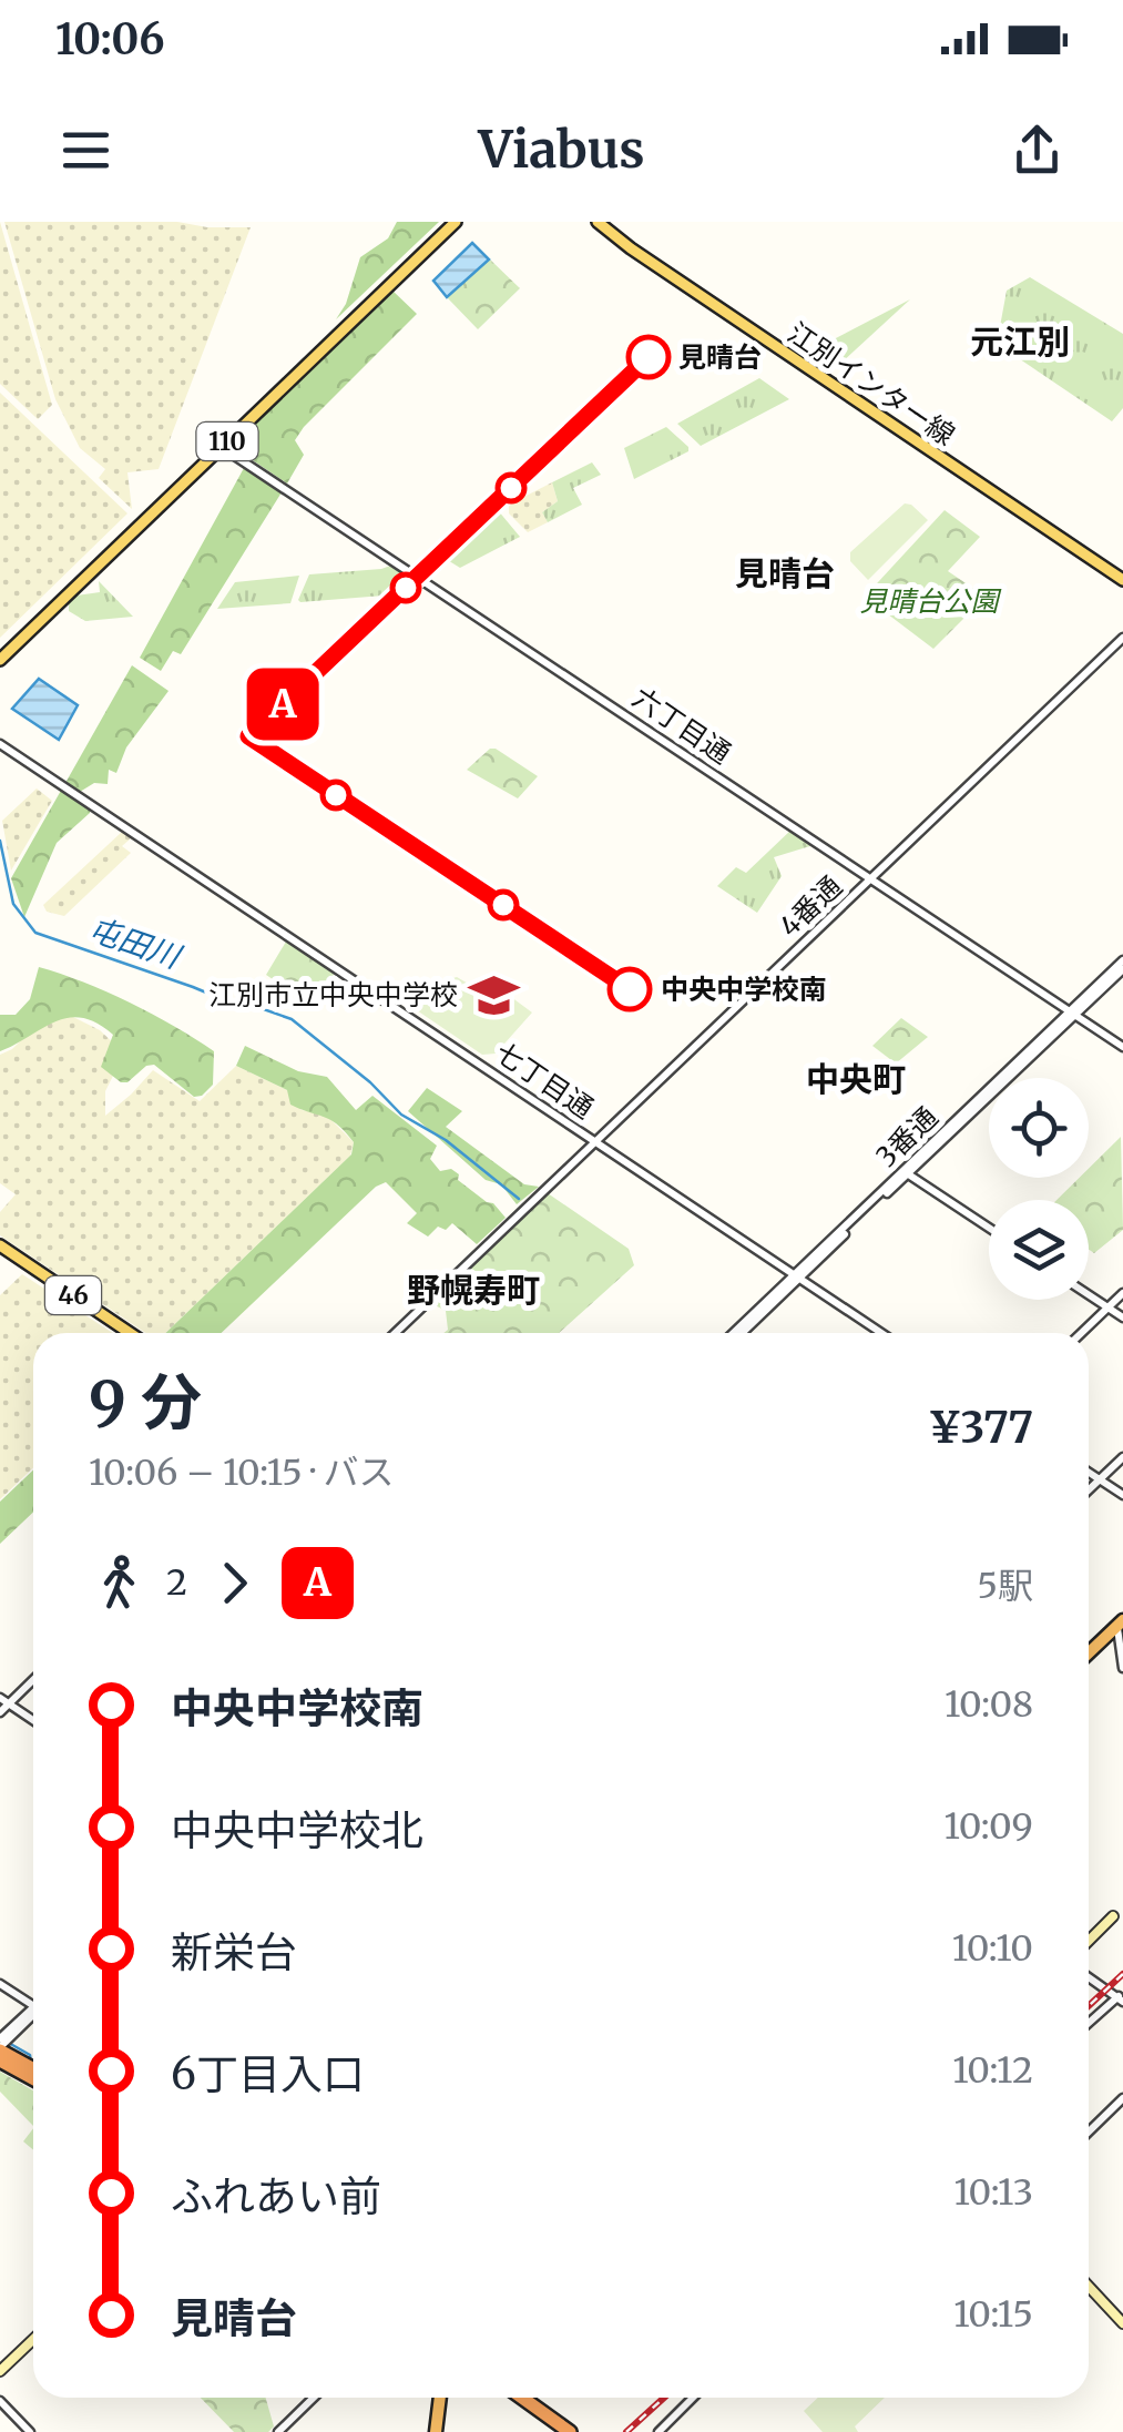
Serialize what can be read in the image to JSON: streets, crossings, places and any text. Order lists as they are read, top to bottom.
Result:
{
  "streets": {
    "main road": ["江別インター線", "110", "46"],
    "street": [
      "六丁目通",
      "4番通",
      "七丁目通",
      "3番通"
    ]
  },
  "crossings": [
    ["110", "六丁目通"],
    ["六丁目通", "4番通"],
    ["六丁目通", "3番通"],
    ["4番通", "七丁目通"],
    ["七丁目通", "3番通"]
  ],
  "districts": [
    "元江別",
    "見晴台",
    "中央町",
    "野幌寿町"
  ],
  "water": ["屯田川"],
  "parks": ["見晴台公園"],
  "places": {
    "other": ["見晴台", "中央中学校南"],
    "school or university": ["江別市立中央中学校"]
  },
  "lines": ["bus line A"],
  "page": {
    "status": "10:06",
    "header": "Viabus",
    "on_map": "A",
    "heading": ["9 分", "10:06 – 10:15 · バス", "¥377"],
    "legs": ["2", "A", "5駅"],
    "list": [
      {
        "name": "中央中学校南",
        "value": "10:08"
      },
      {
        "name": "中央中学校北",
        "value": "10:09"
      },
      {
        "name": "新栄台",
        "value": "10:10"
      },
      {
        "name": "6丁目入口",
        "value": "10:12"
      },
      {
        "name": "ふれあい前",
        "value": "10:13"
      },
      {
        "name": "見晴台",
        "value": "10:15"
      }
    ]
  }
}
